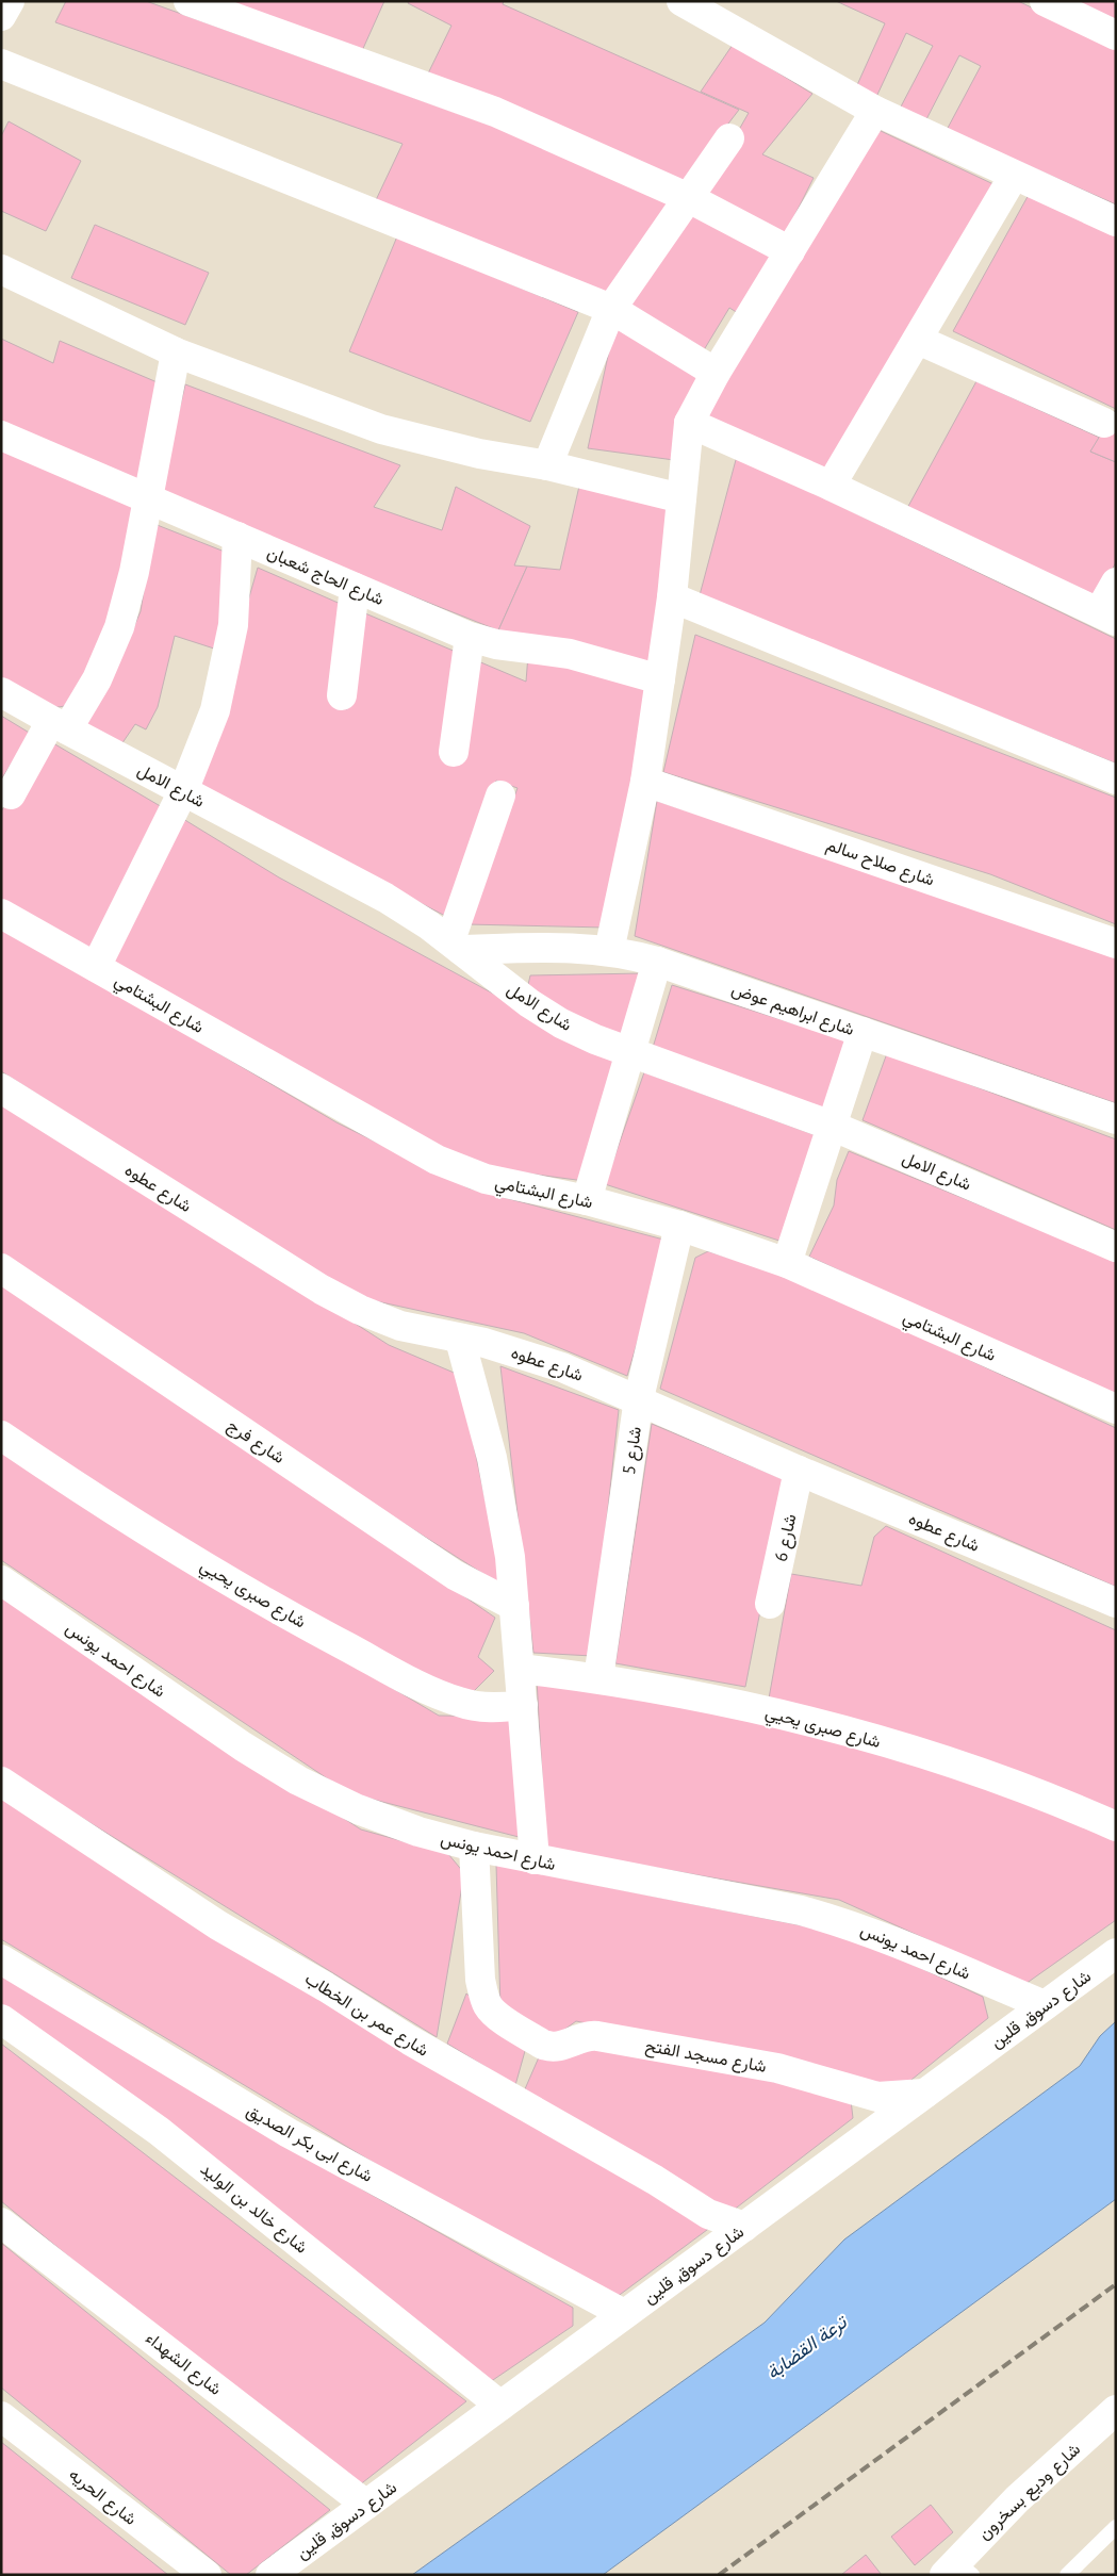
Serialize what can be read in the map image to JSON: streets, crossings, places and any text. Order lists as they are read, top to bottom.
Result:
{
  "streets": {
    "street": [
      "شارع الحاج شعبان",
      "شارع الامل",
      "شارع صلاح سالم",
      "شارع البشتامي",
      "شارع ابراهيم عوض",
      "شارع عطوه",
      "شارع فرج",
      "شارع 5",
      "شارع 6",
      "شارع صبرى يحيي",
      "شارع احمد يونس",
      "شارع دسوق, قلين",
      "شارع عمر بن الخطاب",
      "شارع مسجد الفتح",
      "شارع ابى بكر الصديق",
      "شارع خالد بن الوليد",
      "شارع الشهداء",
      "شارع وديع بسخرون",
      "شارع الحريه"
    ]
  },
  "crossings": [
    ["شارع الامل", "شارع ابراهيم عوض"],
    ["شارع البشتامي", "شارع 5"],
    ["شارع عطوه", "شارع 5"],
    ["شارع عطوه", "شارع 6"],
    ["شارع 5", "شارع صبرى يحيي"],
    ["شارع احمد يونس", "شارع دسوق, قلين"],
    ["شارع احمد يونس", "شارع مسجد الفتح"],
    ["شارع دسوق, قلين", "شارع عمر بن الخطاب"],
    ["شارع دسوق, قلين", "شارع مسجد الفتح"],
    ["شارع دسوق, قلين", "شارع ابى بكر الصديق"],
    ["شارع دسوق, قلين", "شارع خالد بن الوليد"],
    ["شارع دسوق, قلين", "شارع الشهداء"]
  ],
  "water": ["ترعة القضابة"]
}
